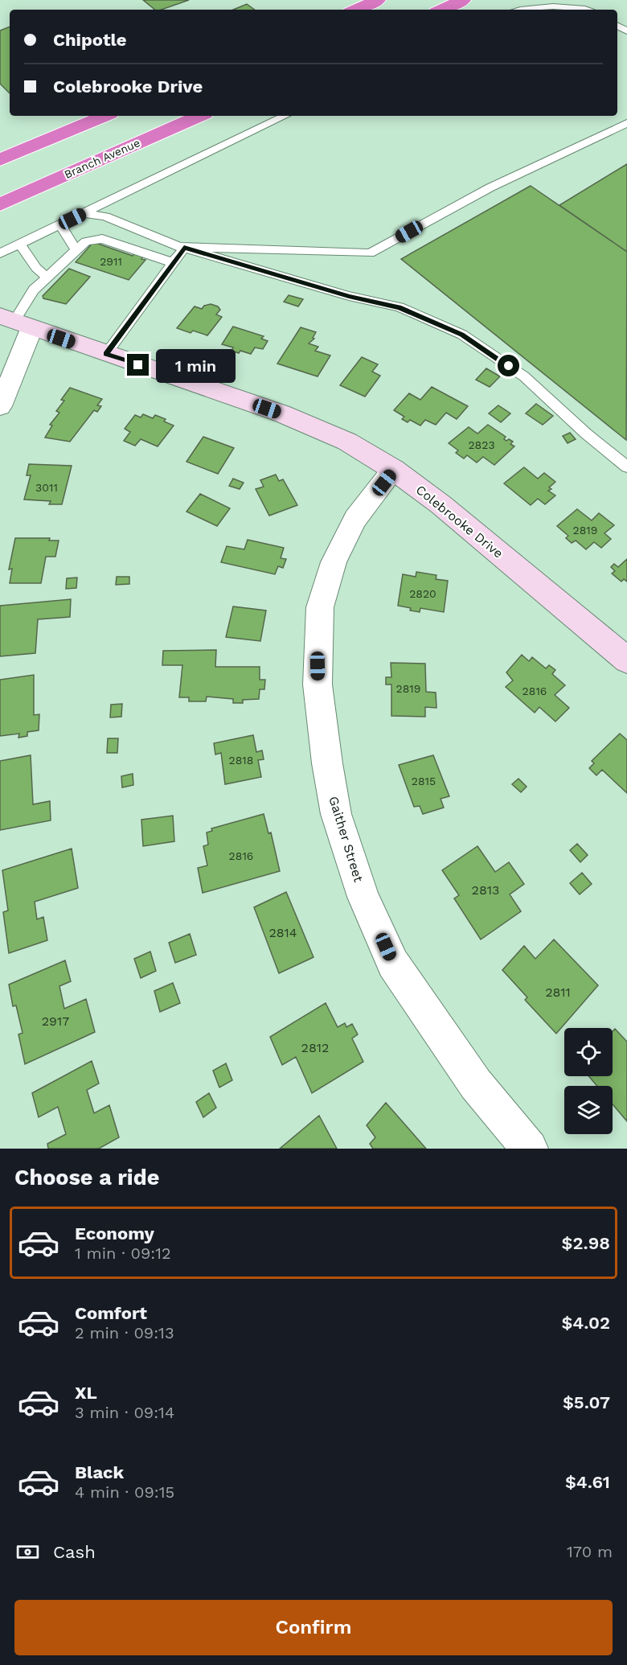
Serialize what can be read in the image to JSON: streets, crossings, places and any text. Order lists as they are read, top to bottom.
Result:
{
  "streets": {
    "highway": ["Branch Avenue"],
    "street": ["Colebrooke Drive", "Gaither Street"]
  },
  "crossings": [
    ["Colebrooke Drive", "Gaither Street"]
  ],
  "house_numbers": [
    "2911",
    "2823",
    "3011",
    "2819",
    "2820",
    "2819",
    "2816",
    "2818",
    "2815",
    "2816",
    "2813",
    "2814",
    "2811",
    "2917",
    "2812"
  ],
  "page": {
    "banner": ["Chipotle", "Colebrooke Drive"],
    "bubble": "1 min",
    "heading": "Choose a ride",
    "list": [
      {
        "name": "Economy",
        "note": "1 min · 09:12",
        "value": "$2.98"
      },
      {
        "name": "Comfort",
        "note": "2 min · 09:13",
        "value": "$4.02"
      },
      {
        "name": "XL",
        "note": "3 min · 09:14",
        "value": "$5.07"
      },
      {
        "name": "Black",
        "note": "4 min · 09:15",
        "value": "$4.61"
      }
    ],
    "pay": ["Cash", "170 m"],
    "buttons": "Confirm"
  }
}
